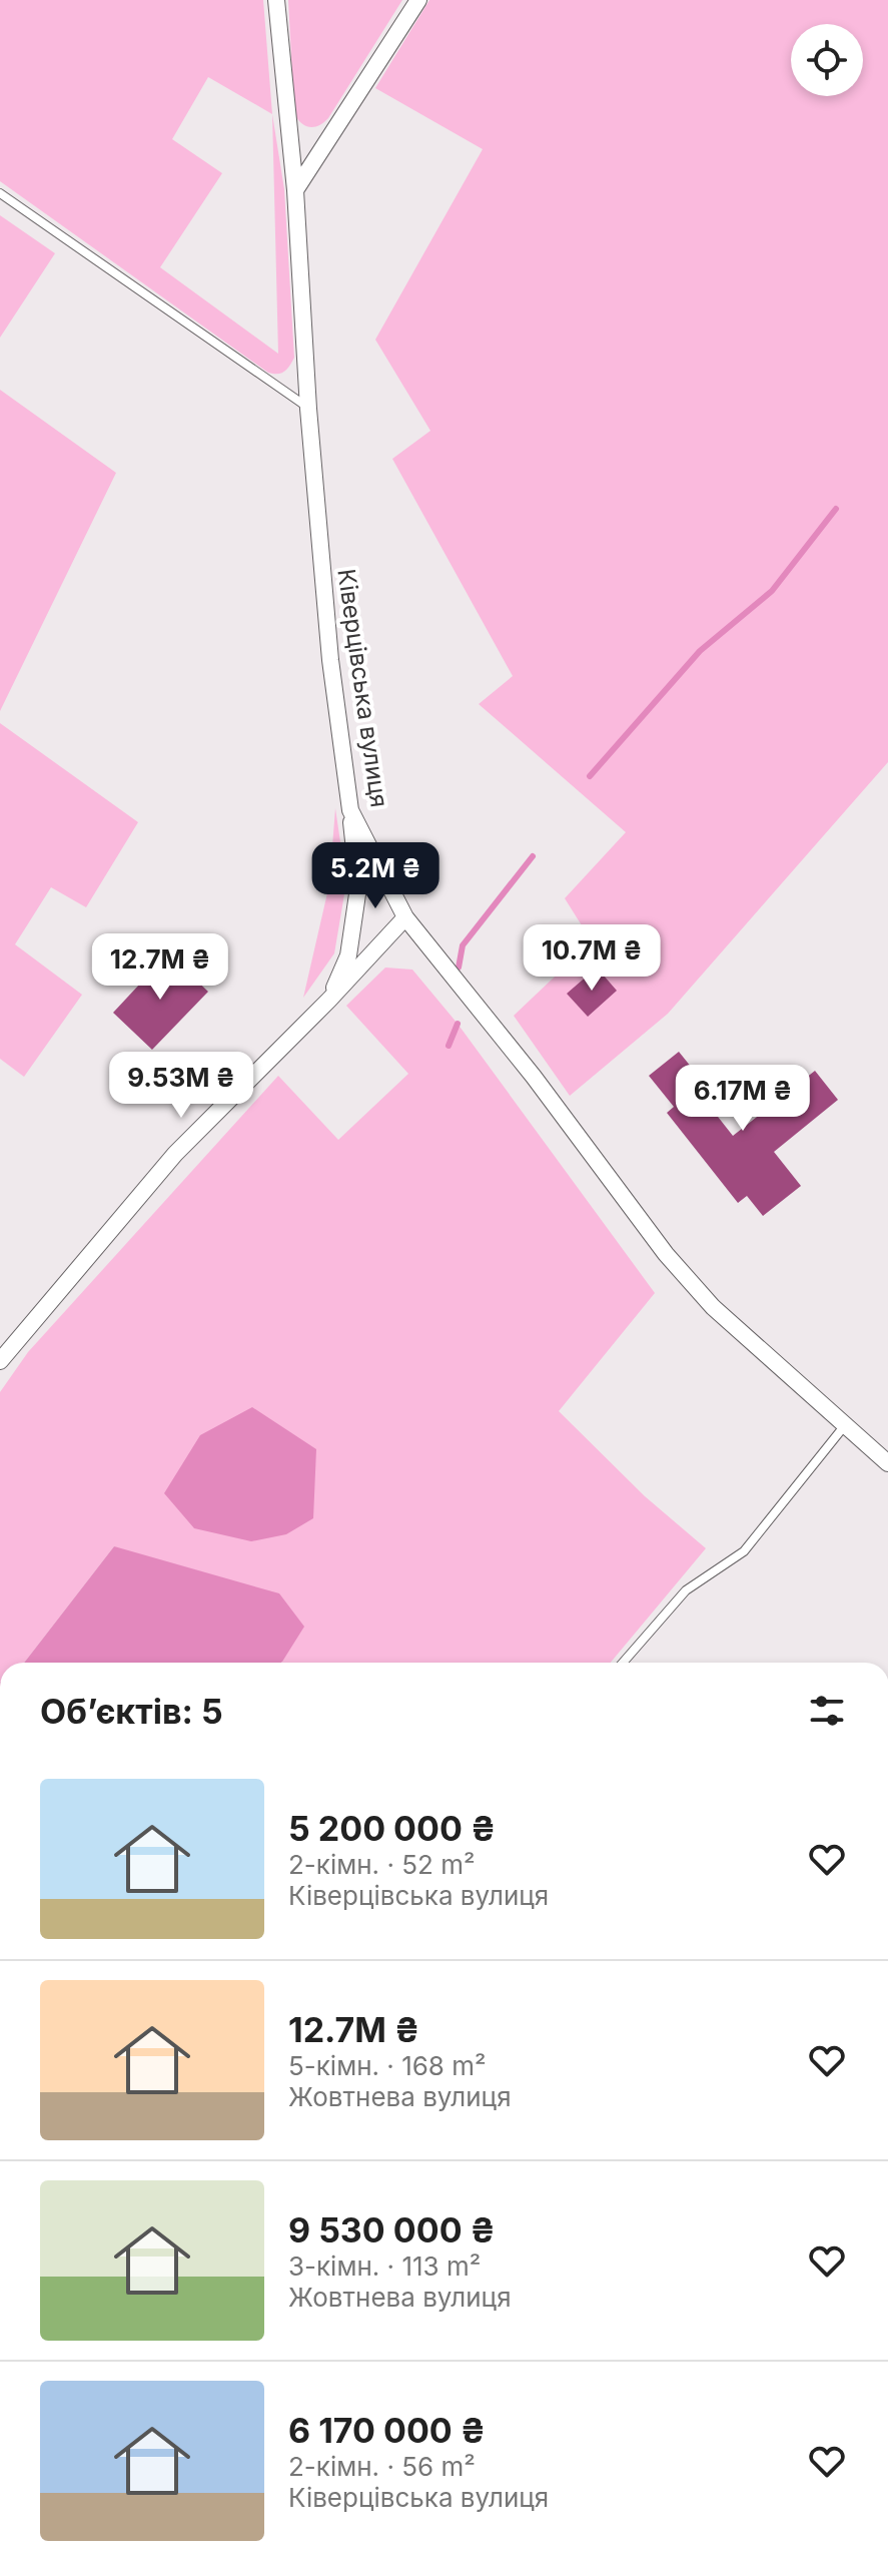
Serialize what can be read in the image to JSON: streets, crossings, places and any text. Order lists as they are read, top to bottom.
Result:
{
  "streets": {
    "street": ["Ківерцівська вулиця"]
  },
  "page": {
    "price": [
      "5.2M ₴",
      "10.7M ₴",
      "12.7M ₴",
      "9.53M ₴",
      "6.17M ₴"
    ],
    "heading": "Об’єктів: 5",
    "list": [
      {
        "name": "5 200 000 ₴",
        "note": "2-кімн. · 52 m² · Ківерцівська вулиця"
      },
      {
        "name": "12.7M ₴",
        "note": "5-кімн. · 168 m² · Жовтнева вулиця"
      },
      {
        "name": "9 530 000 ₴",
        "note": "3-кімн. · 113 m² · Жовтнева вулиця"
      },
      {
        "name": "6 170 000 ₴",
        "note": "2-кімн. · 56 m² · Ківерцівська вулиця"
      }
    ]
  }
}
